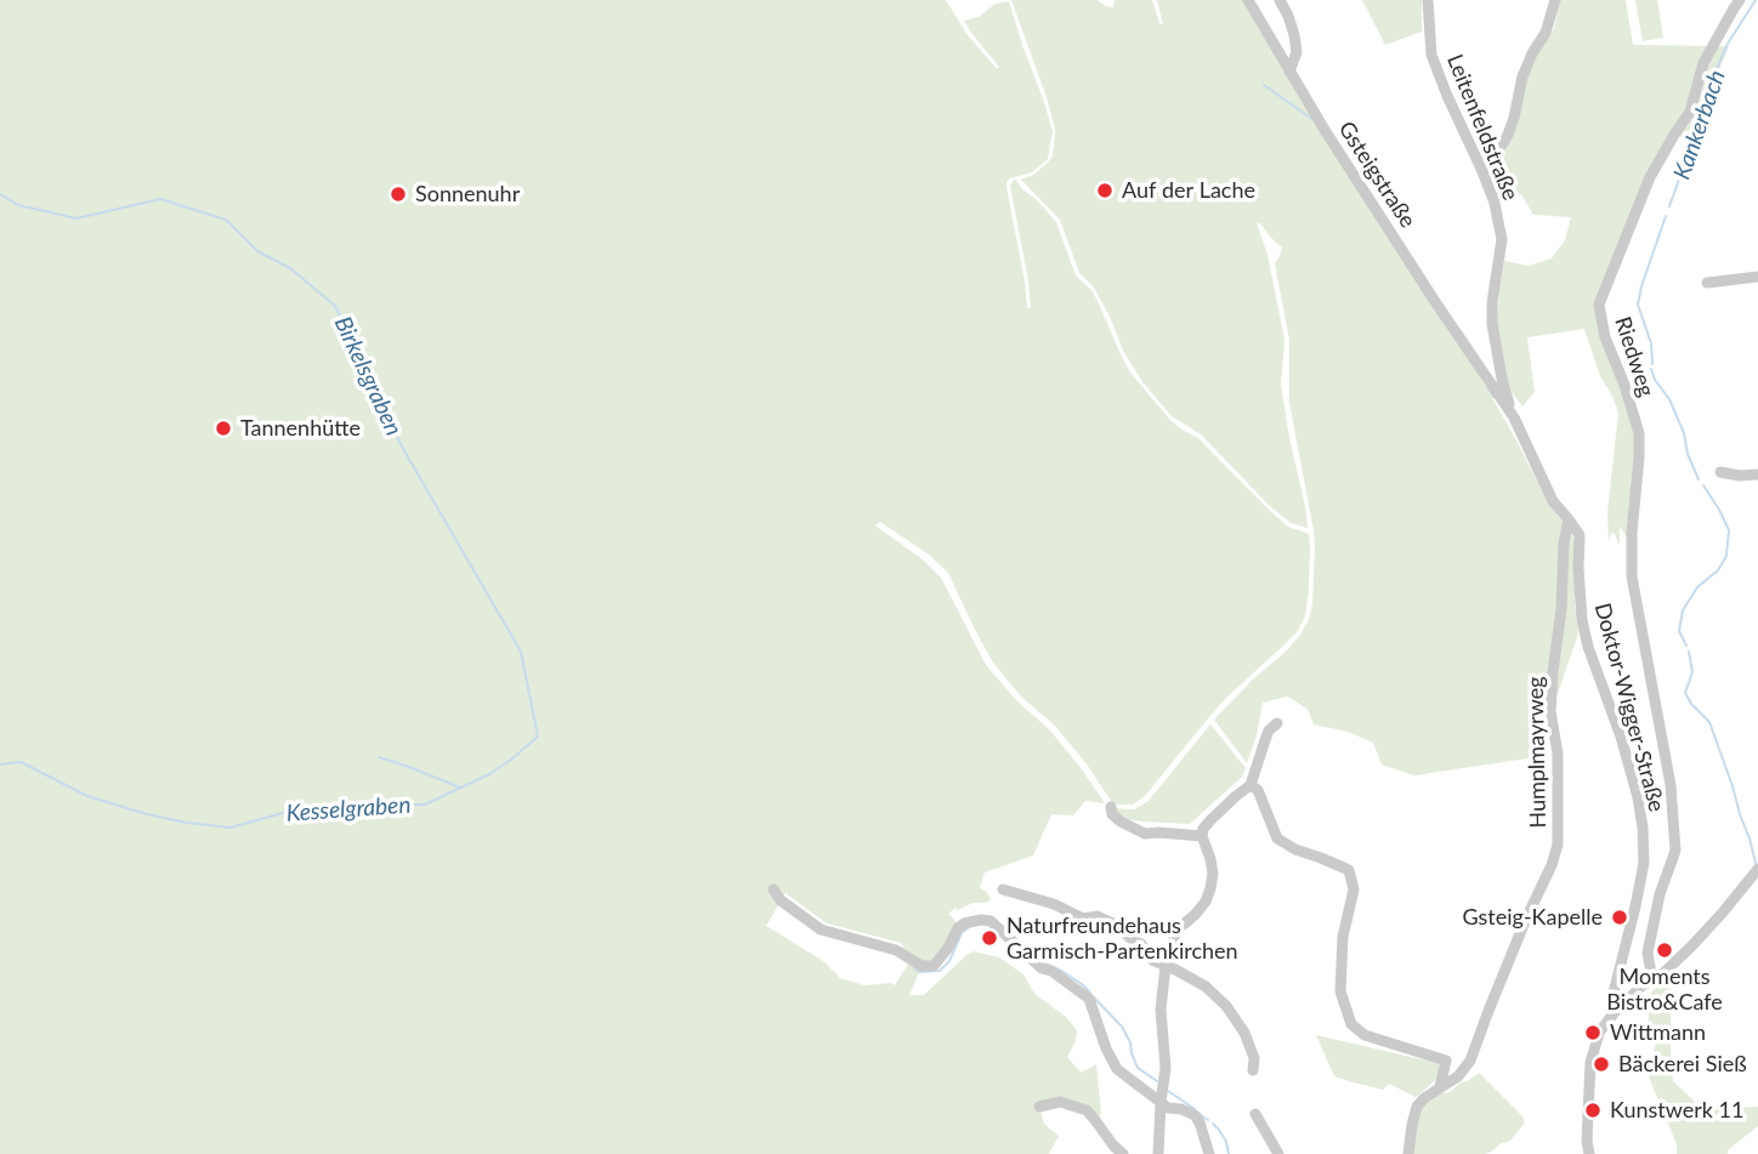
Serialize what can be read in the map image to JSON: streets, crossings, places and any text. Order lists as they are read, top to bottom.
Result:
{
  "streets": {
    "street": [
      "Leitenfeldstraße",
      "Gsteigstraße",
      "Riedweg",
      "Doktor-Wigger-Straße",
      "Humplmayrweg"
    ]
  },
  "crossings": [
    ["Leitenfeldstraße", "Doktor-Wigger-Straße"],
    ["Gsteigstraße", "Doktor-Wigger-Straße"],
    ["Doktor-Wigger-Straße", "Humplmayrweg"]
  ],
  "water": ["Kankerbach", "Birkelsgraben", "Kesselgraben"],
  "places": [
    "Auf der Lache",
    "Sonnenuhr",
    "Tannenhütte",
    "Gsteig-Kapelle",
    "Naturfreundehaus Garmisch-Partenkirchen",
    "Moments Bistro&Cafe",
    "Wittmann",
    "Bäckerei Sieß",
    "Kunstwerk 11"
  ]
}
